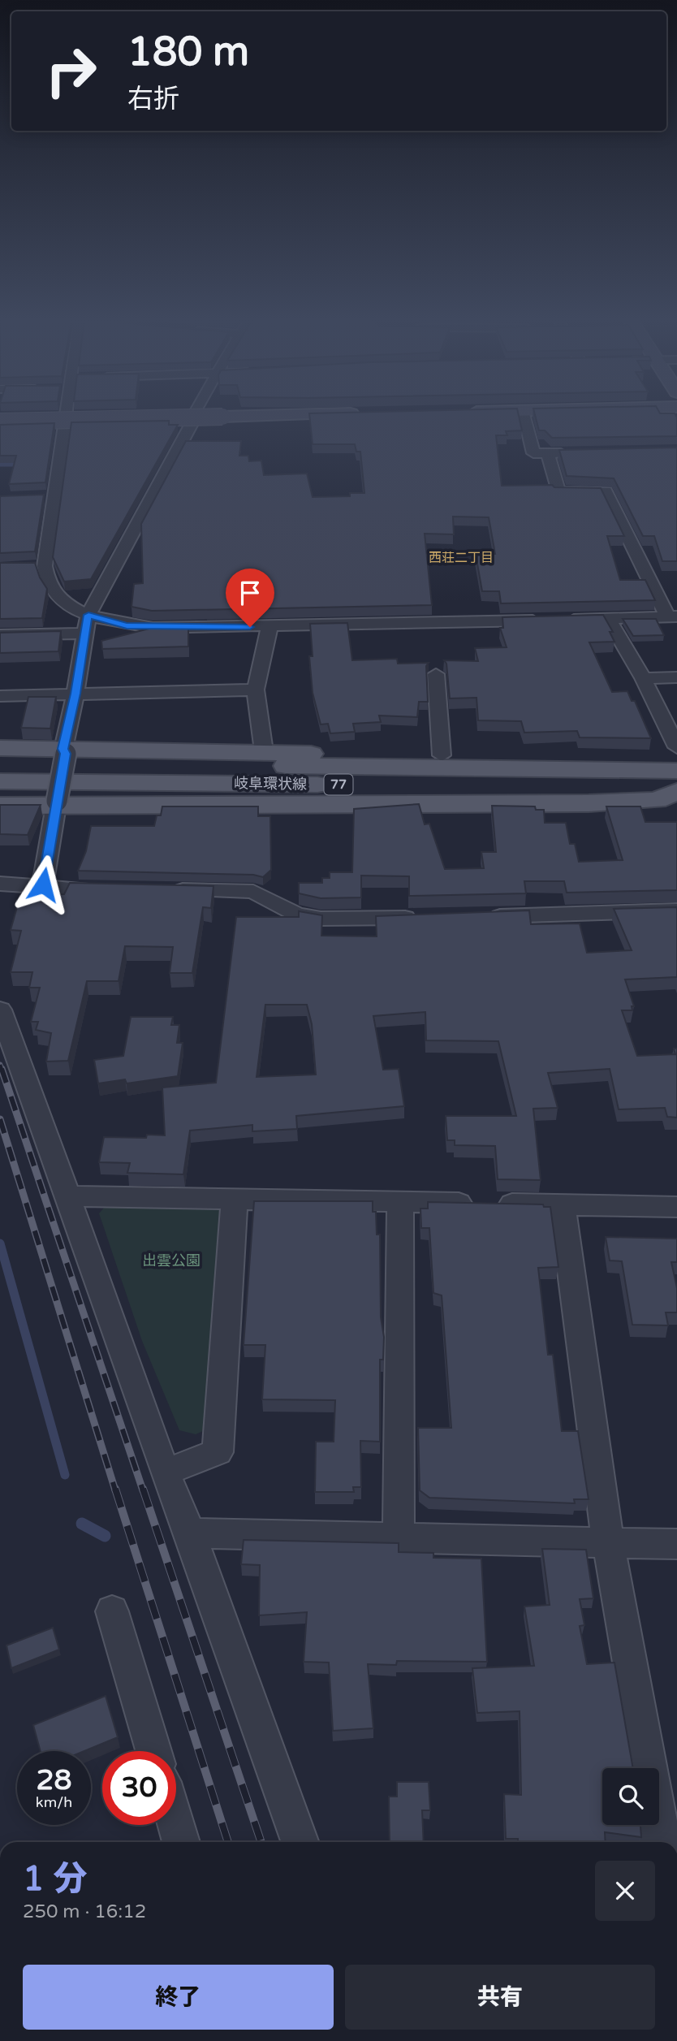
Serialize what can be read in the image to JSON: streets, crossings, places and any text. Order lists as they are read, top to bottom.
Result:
{
  "streets": {
    "main road": ["岐阜環状線", "77"]
  },
  "districts": ["西荘二丁目"],
  "parks": ["出雲公園"],
  "page": {
    "turn": ["180 m", "右折"],
    "speed": "28 km/h",
    "limit": "30",
    "heading": ["1 分", "250 m · 16:12"],
    "buttons": ["終了", "共有"]
  }
}
